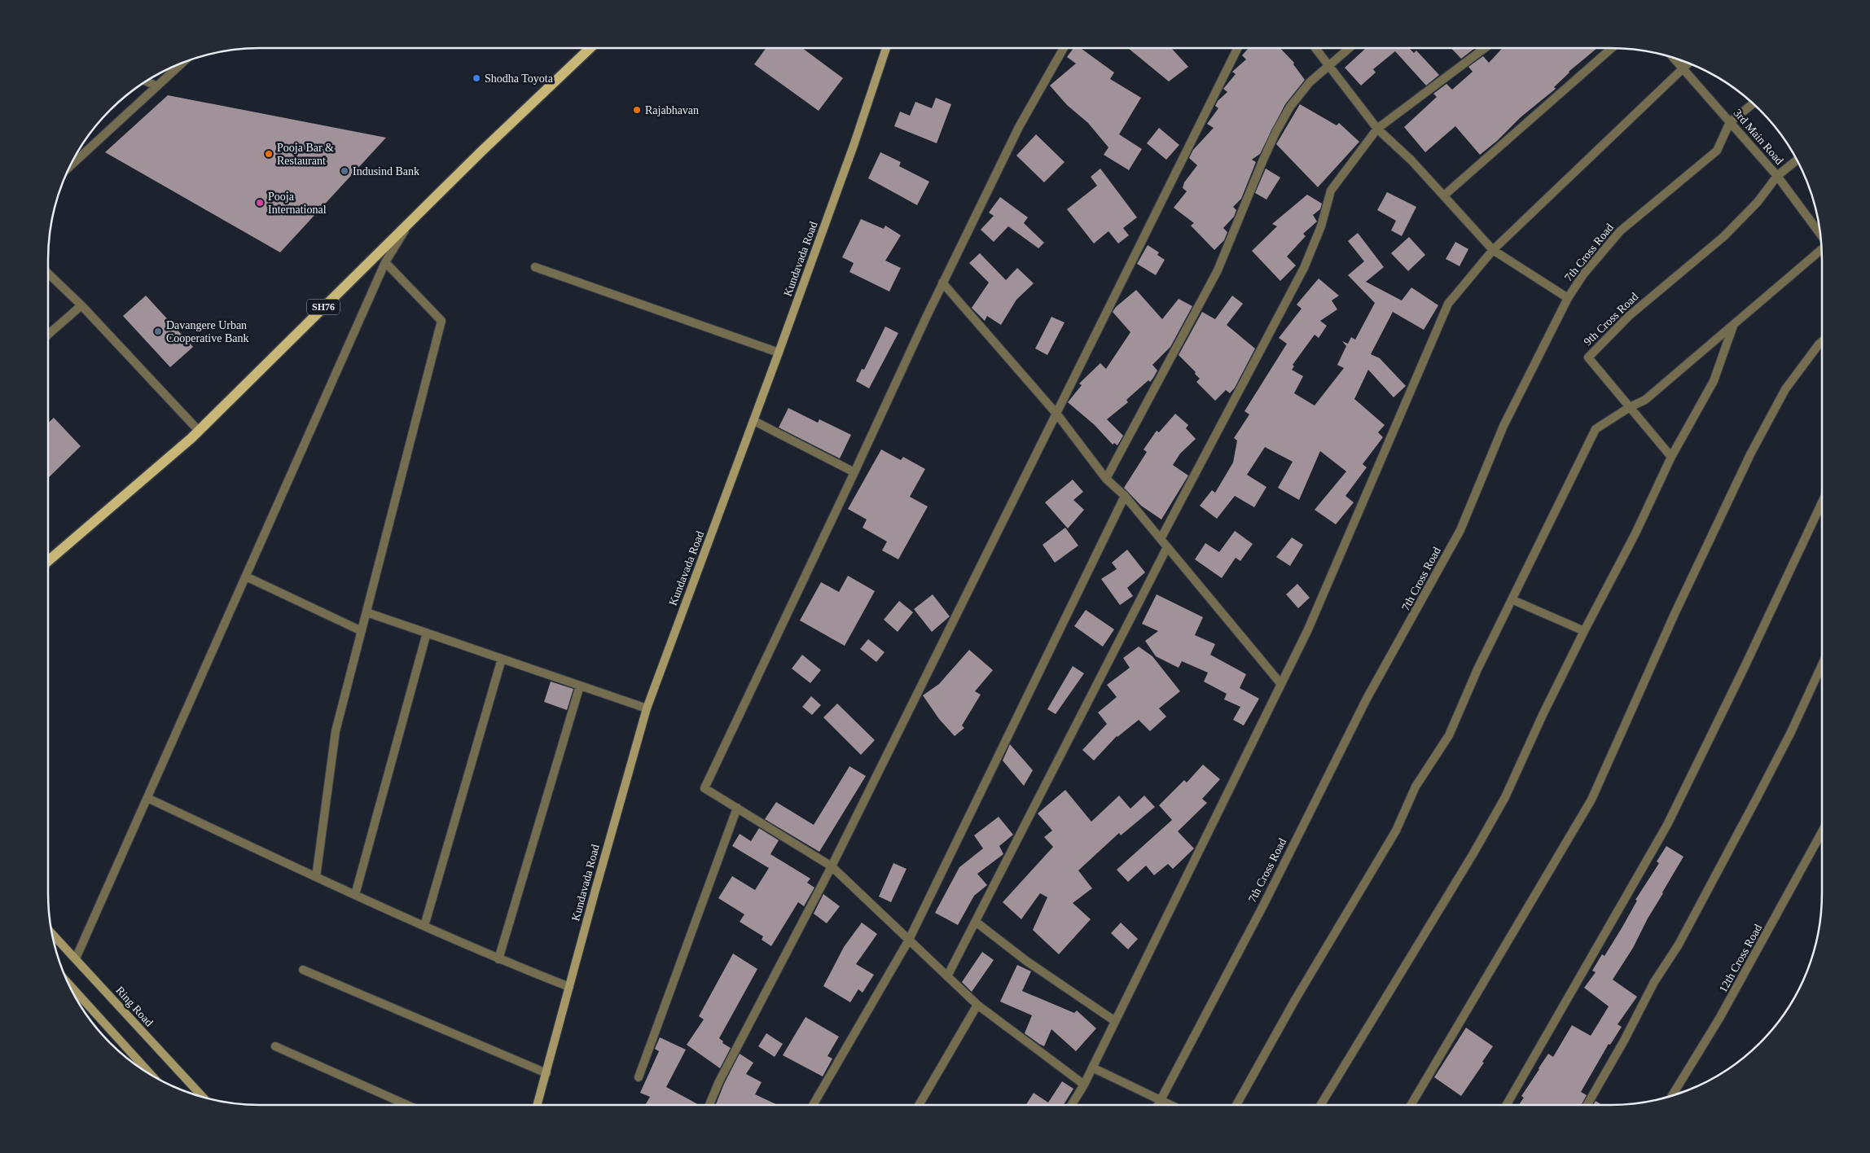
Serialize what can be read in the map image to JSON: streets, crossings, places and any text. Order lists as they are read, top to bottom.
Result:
{
  "streets": {
    "main road": ["SH76"],
    "street": [
      "3rd Main Road",
      "7th Cross Road",
      "Kundavada Road",
      "9th Cross Road",
      "12th Cross Road",
      "Ring Road"
    ]
  },
  "crossings": [
    ["3rd Main Road", "7th Cross Road"],
    ["3rd Main Road", "9th Cross Road"]
  ],
  "places": [
    "Shodha Toyota",
    "Rajabhavan",
    "Pooja Bar & Restaurant",
    "Indusind Bank",
    "Pooja International",
    "Davangere Urban Cooperative Bank"
  ]
}
